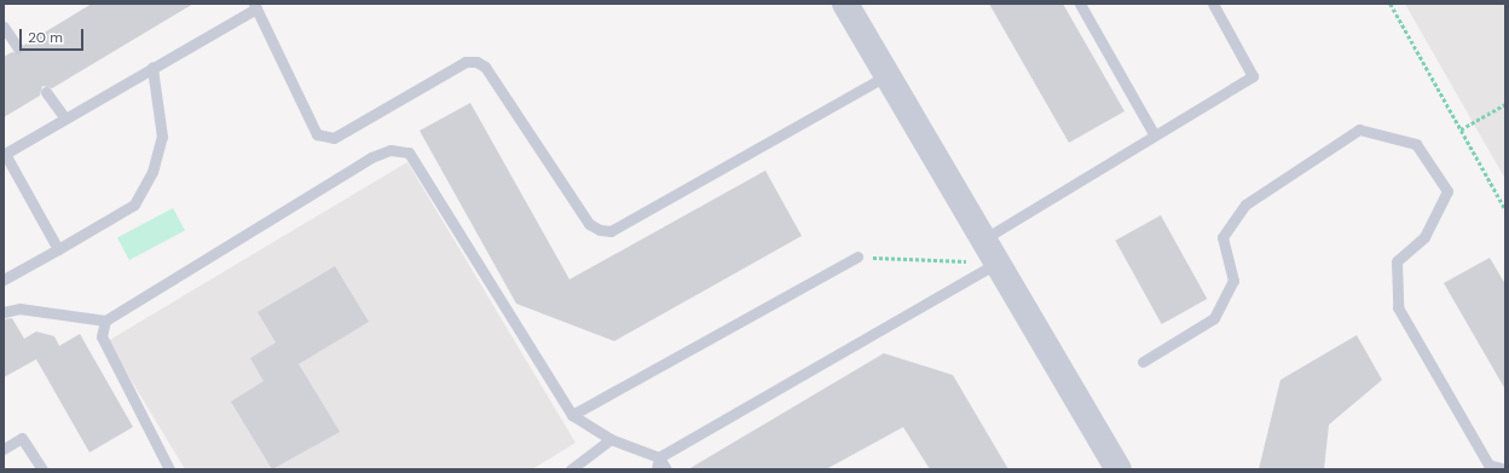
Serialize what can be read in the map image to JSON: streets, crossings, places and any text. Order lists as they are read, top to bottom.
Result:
{
  "scale_bar": "20 m"
}
